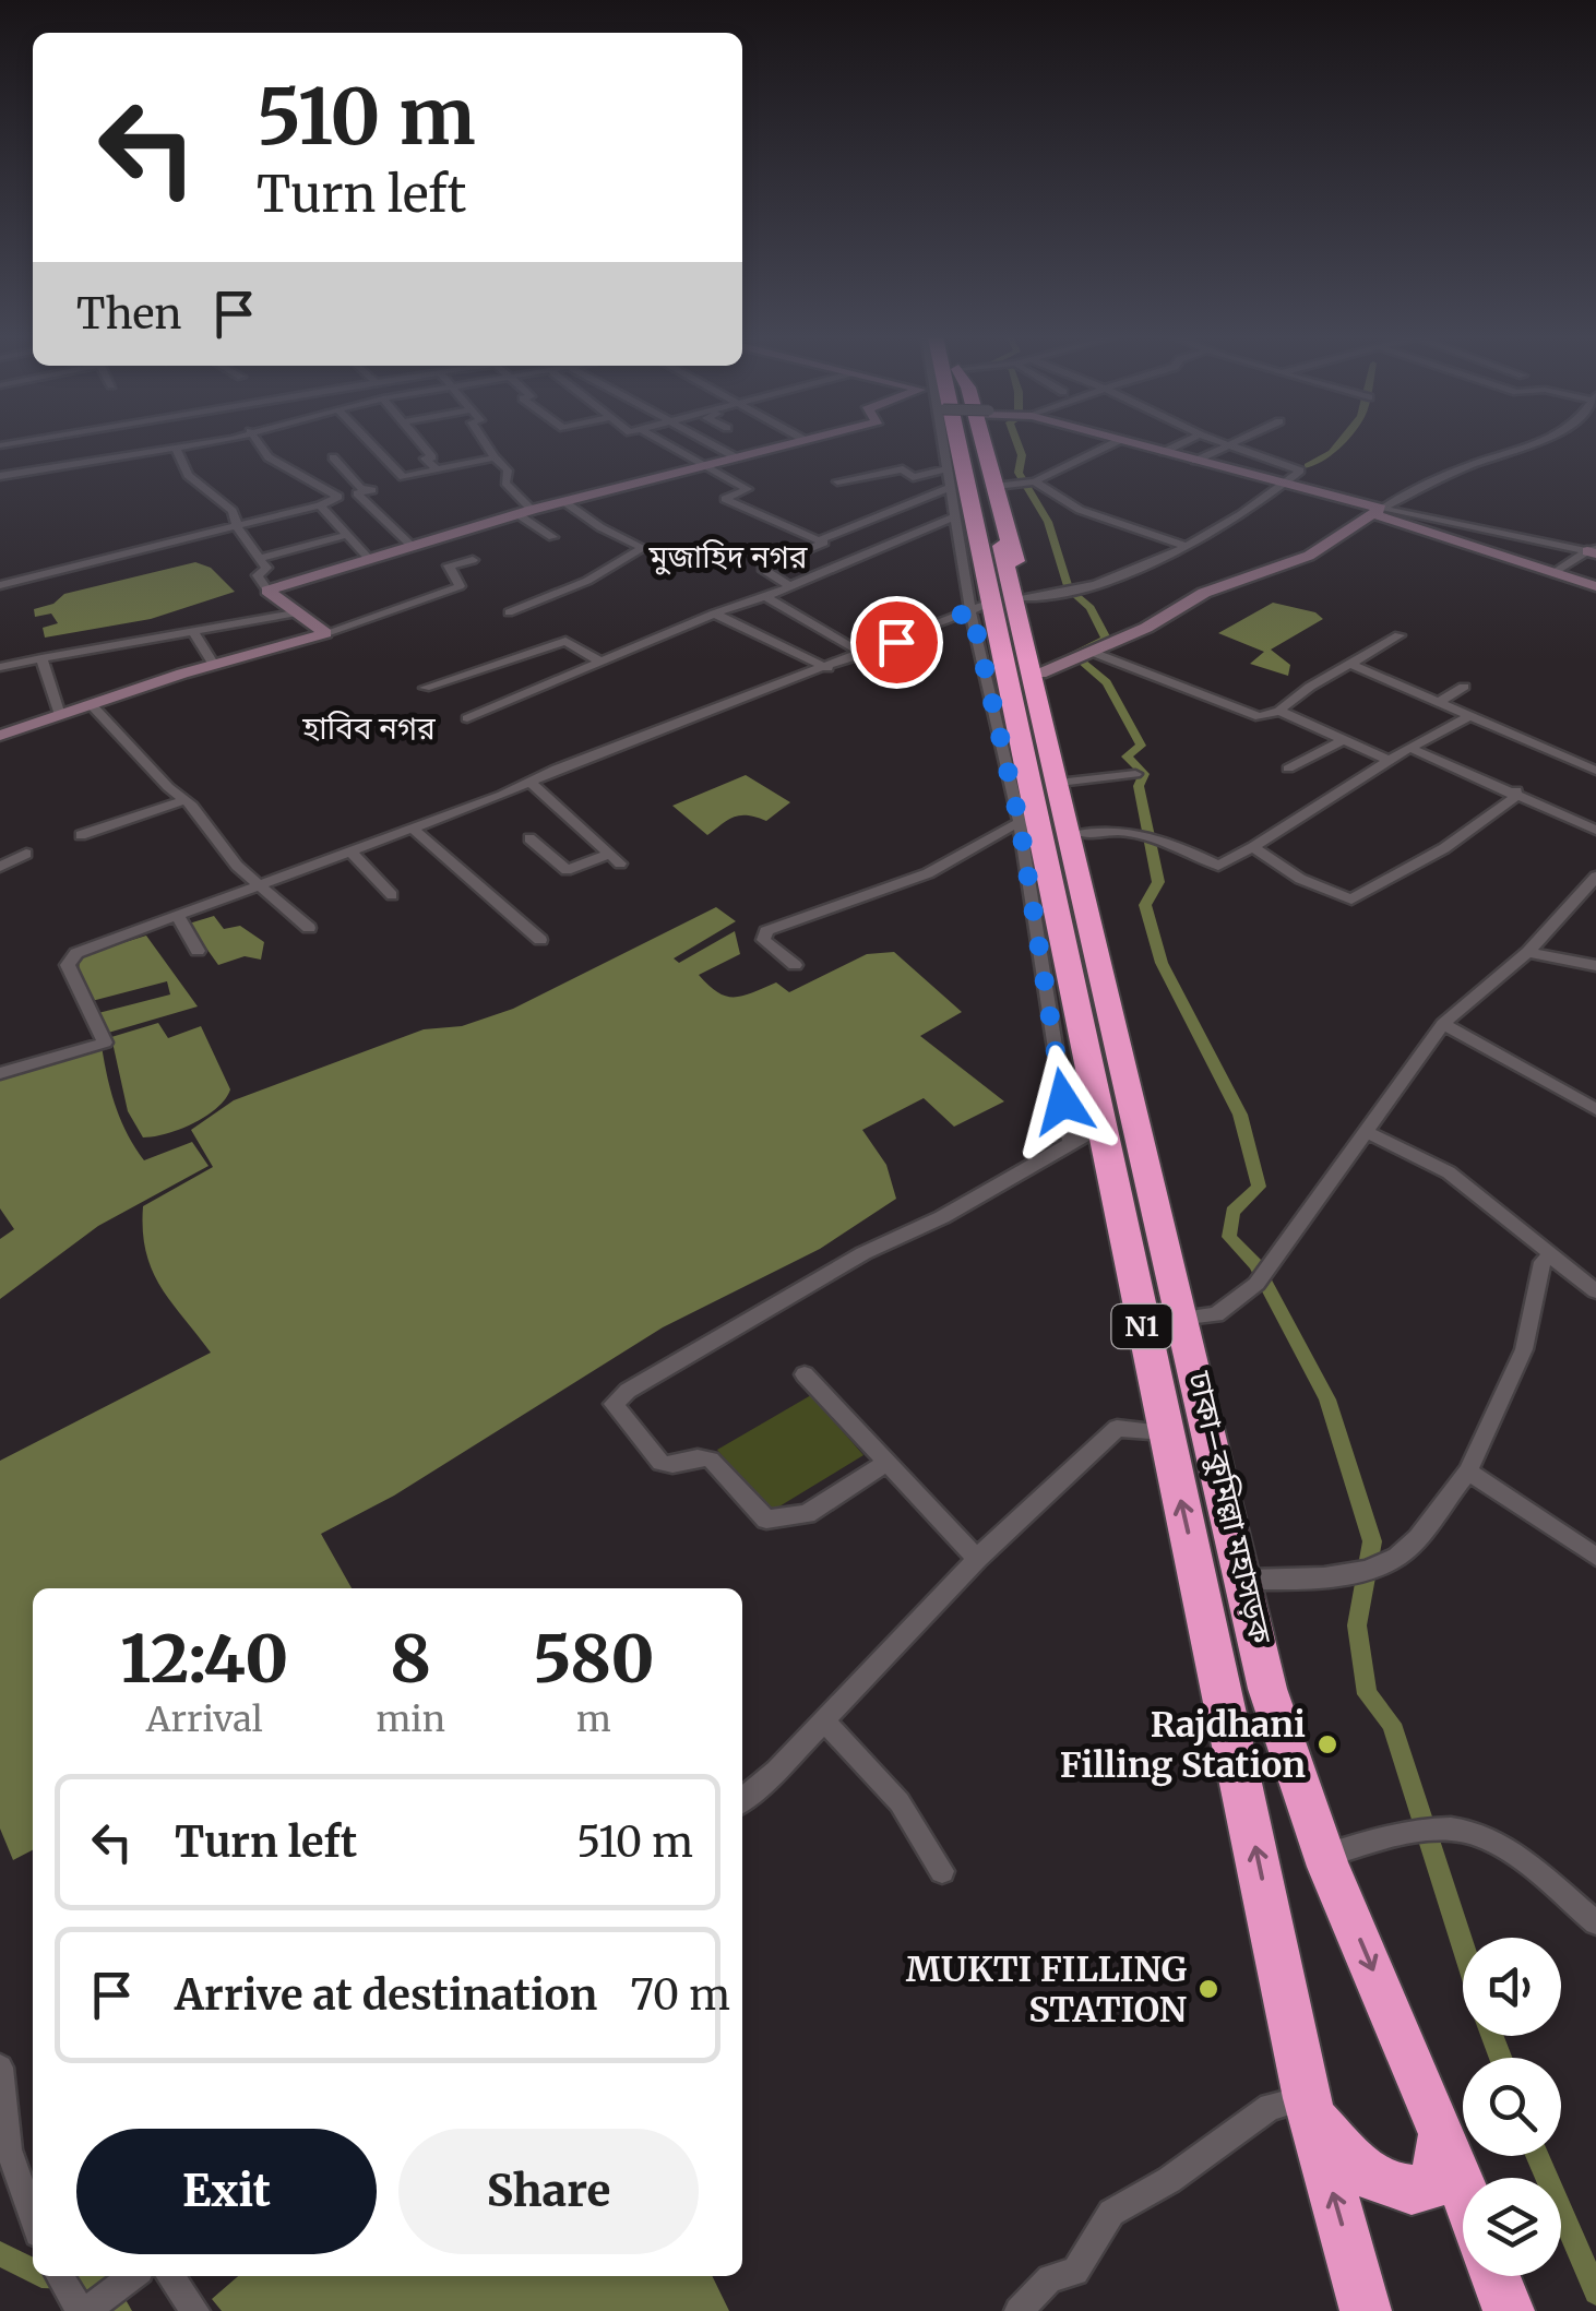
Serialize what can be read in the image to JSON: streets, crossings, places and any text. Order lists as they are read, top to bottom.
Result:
{
  "streets": {
    "highway": ["N1", "ঢাকা–কুমিল্লা মহাসড়ক"]
  },
  "districts": ["মুজাহিদ নগর", "হাবিব নগর"],
  "places": ["Rajdhani Filling Station", "MUKTI FILLING STATION"],
  "page": {
    "turn": ["510 m", "Turn left"],
    "then": "Then",
    "eta": [
      "12:40",
      "Arrival",
      "8",
      "min",
      "580",
      "m"
    ],
    "list": [
      {
        "name": "Turn left",
        "value": "510 m"
      },
      {
        "name": "Arrive at destination",
        "value": "70 m"
      }
    ],
    "buttons": ["Exit", "Share"]
  }
}
